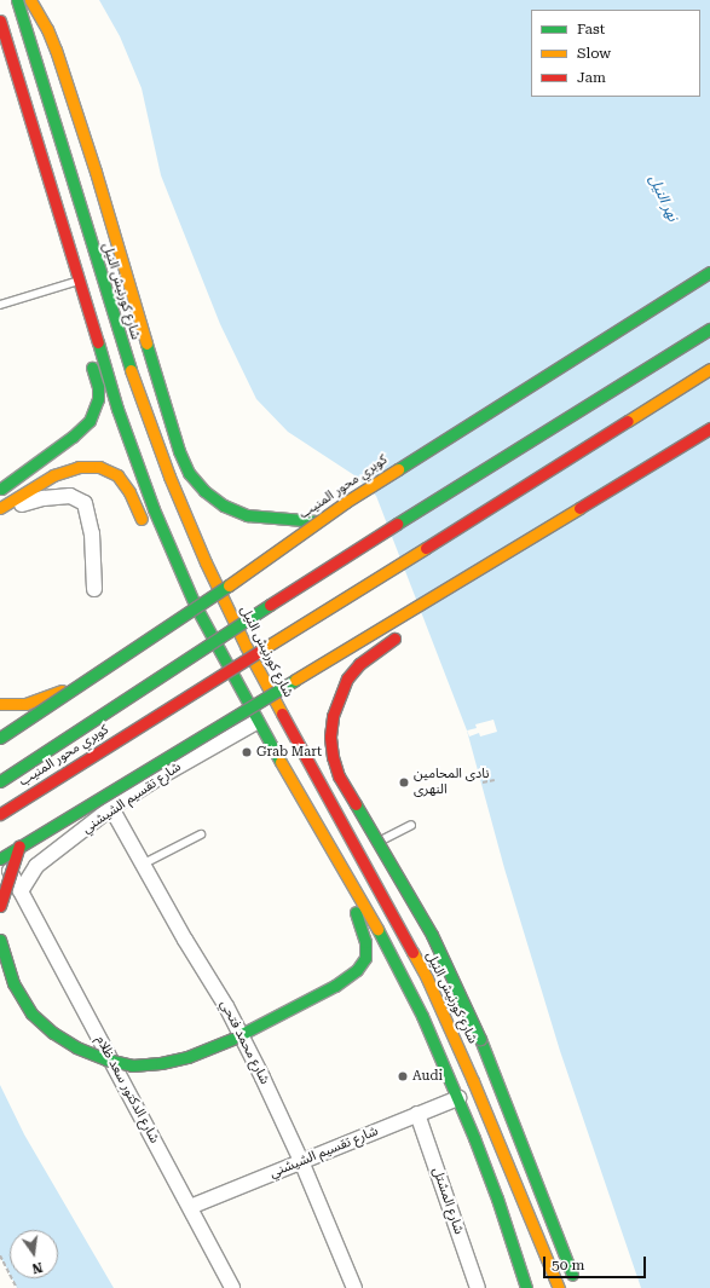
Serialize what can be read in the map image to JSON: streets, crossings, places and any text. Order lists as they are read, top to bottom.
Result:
{
  "streets": {
    "highway": ["شارع كورنيش النيل", "كوبري محور المنيب"],
    "street": [
      "شارع تقسيم الشيشني",
      "شارع محمد فتحي",
      "شارع الدكتور سعد ظلام",
      "شارع المشتل"
    ]
  },
  "crossings": [
    ["شارع تقسيم الشيشني", "شارع محمد فتحي"],
    ["شارع تقسيم الشيشني", "شارع الدكتور سعد ظلام"],
    ["شارع تقسيم الشيشني", "شارع المشتل"]
  ],
  "water": ["نهر النيل"],
  "places": ["Grab Mart", "نادى المحامين النهرى", "Audi"],
  "legend": ["Fast", "Slow", "Jam"],
  "scale_bar": "50 m",
  "north": "bottom"
}
